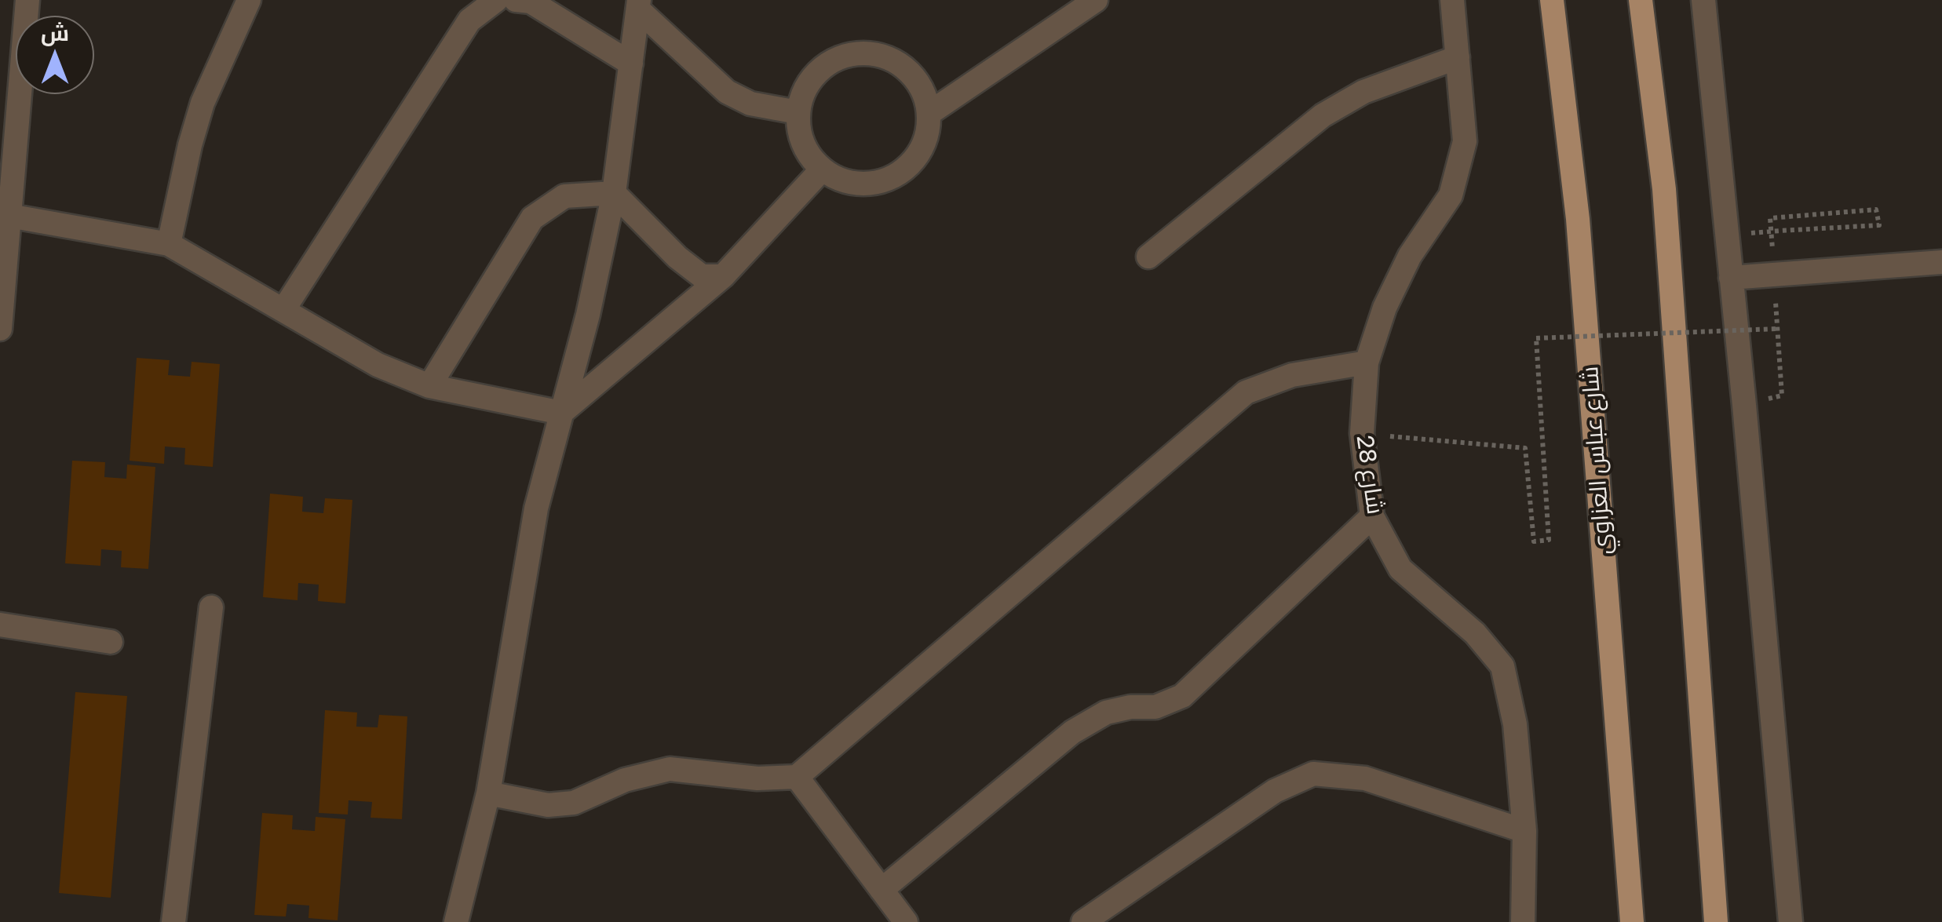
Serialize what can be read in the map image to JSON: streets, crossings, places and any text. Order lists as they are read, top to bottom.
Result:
{
  "streets": {
    "main road": ["شارع عباس العزاوي"],
    "street": ["شارع 28"]
  },
  "north": "top"
}
